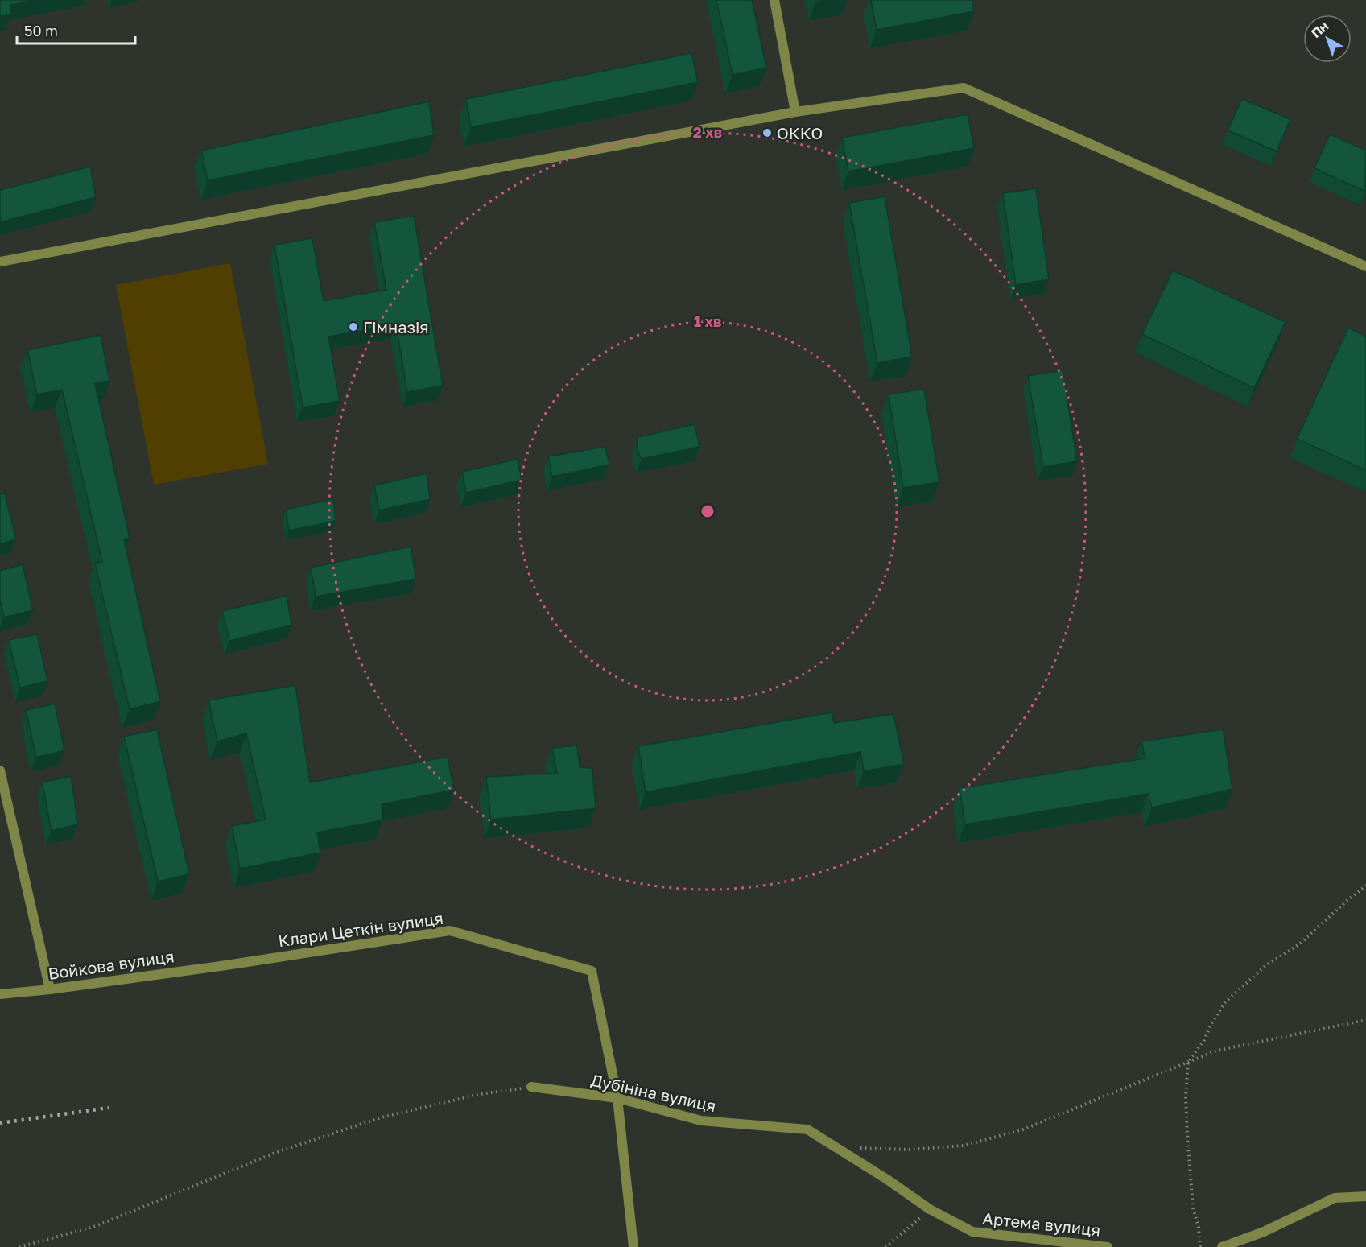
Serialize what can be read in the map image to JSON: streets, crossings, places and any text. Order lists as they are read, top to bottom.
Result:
{
  "streets": {
    "street": [
      "Клари Цеткін вулиця",
      "Войкова вулиця",
      "Дубініна вулиця",
      "Артема вулиця"
    ]
  },
  "crossings": [
    ["Клари Цеткін вулиця", "Войкова вулиця"],
    ["Клари Цеткін вулиця", "Дубініна вулиця"],
    ["Дубініна вулиця", "Артема вулиця"]
  ],
  "places": ["ОККО", "Гімназія"],
  "scale_bar": "50 m",
  "north": "top left",
  "rings": ["2 хв", "1 хв"]
}
